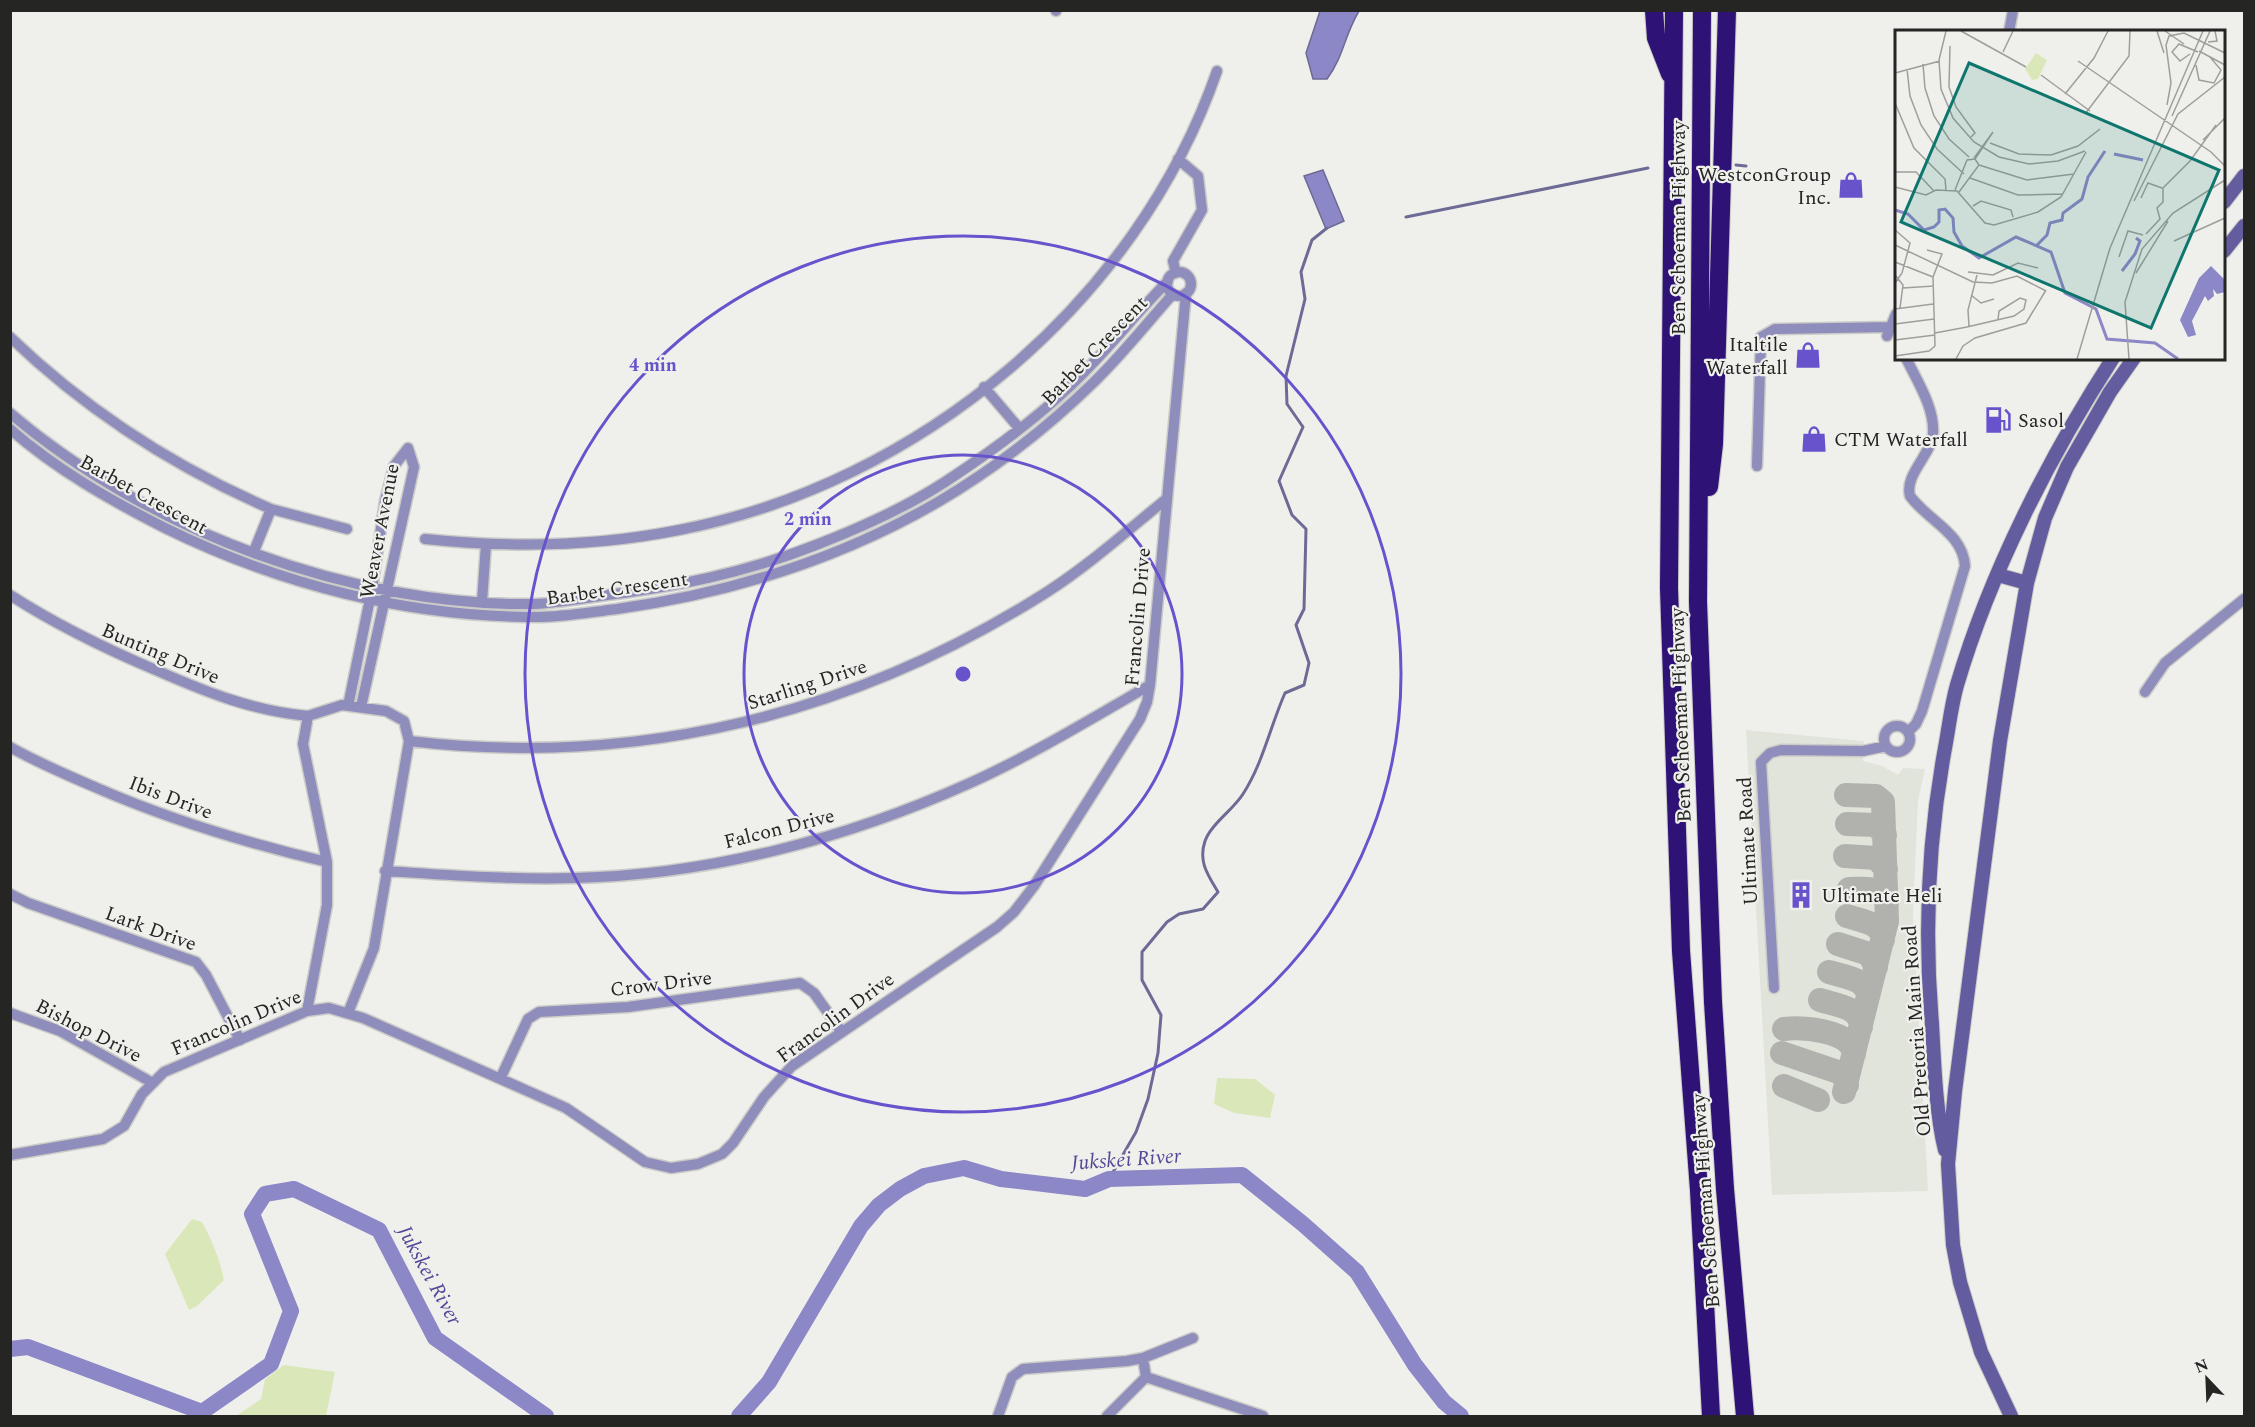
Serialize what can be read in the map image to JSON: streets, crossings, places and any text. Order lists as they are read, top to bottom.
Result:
{
  "streets": {
    "highway": ["Ben Schoeman Highway"],
    "main road": ["Old Pretoria Main Road"],
    "street": [
      "Barbet Crescent",
      "Weaver Avenue",
      "Francolin Drive",
      "Bunting Drive",
      "Starling Drive",
      "Ibis Drive",
      "Falcon Drive",
      "Ultimate Road",
      "Lark Drive",
      "Crow Drive",
      "Bishop Drive"
    ]
  },
  "crossings": [
    ["Barbet Crescent", "Weaver Avenue"],
    ["Barbet Crescent", "Francolin Drive"],
    ["Francolin Drive", "Starling Drive"],
    ["Francolin Drive", "Falcon Drive"],
    ["Francolin Drive", "Lark Drive"],
    ["Francolin Drive", "Crow Drive"],
    ["Francolin Drive", "Bishop Drive"]
  ],
  "water": ["Jukskei River"],
  "places": {
    "shop": ["WestconGroup Inc.", "Italtile Waterfall", "CTM Waterfall"],
    "fuel station": ["Sasol"],
    "building": ["Ultimate Heli"]
  },
  "north": "top left",
  "rings": ["4 min", "2 min"]
}
